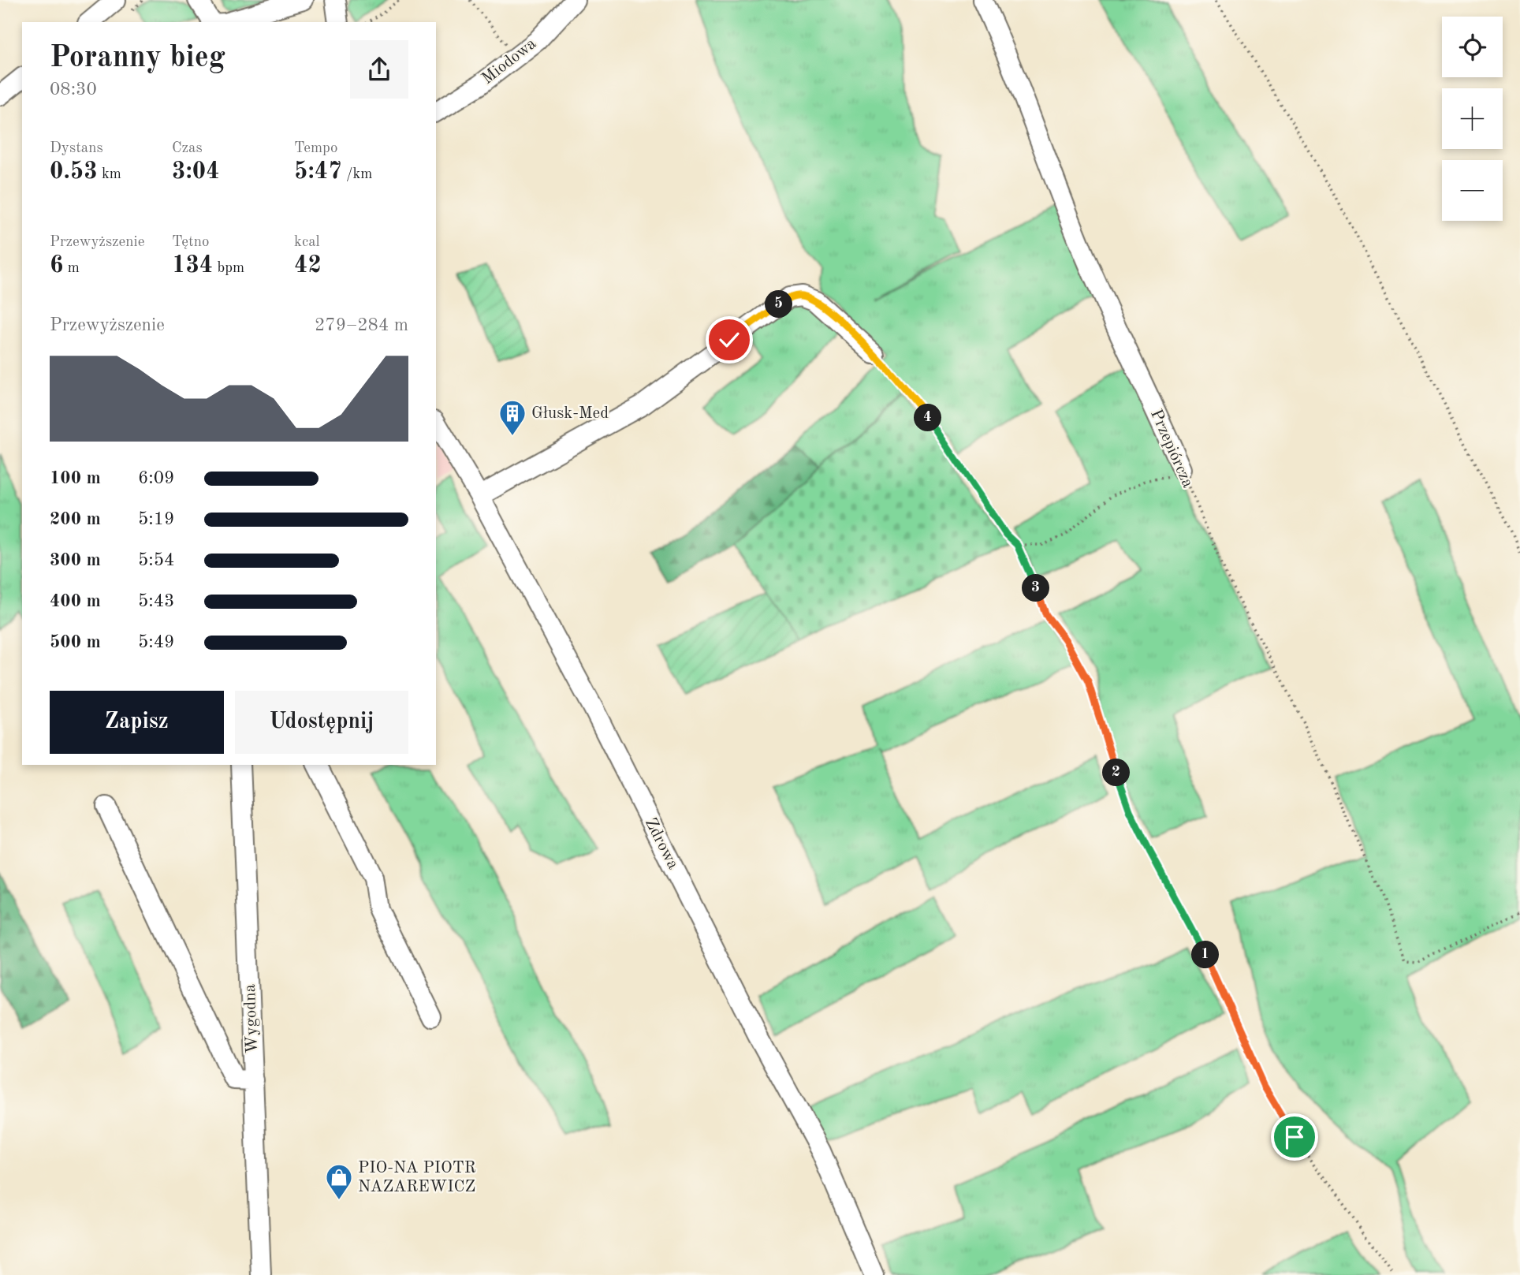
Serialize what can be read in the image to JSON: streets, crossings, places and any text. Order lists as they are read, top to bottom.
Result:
{
  "streets": {
    "street": [
      "Miodowa",
      "Przepiórcza",
      "Zdrowa",
      "Wygodna"
    ]
  },
  "places": {
    "building": ["Głusk-Med"],
    "shop": ["PIO-NA PIOTR NAZAREWICZ"]
  },
  "page": {
    "map_buttons": ["+", "−"],
    "heading": ["Poranny bieg", "08:30"],
    "stats": [
      ["Dystans", "0.53 km"],
      ["Czas", "3:04"],
      ["Tempo", "5:47 /km"],
      ["Przewyższenie", "6 m"],
      ["Tętno", "134 bpm"],
      ["kcal", "42"]
    ],
    "pins": [
      "5",
      "4",
      "3",
      "2",
      "1"
    ],
    "chart": ["Przewyższenie", "279–284 m"],
    "list": [
      {
        "name": "100 m",
        "note": "6:09"
      },
      {
        "name": "200 m",
        "note": "5:19"
      },
      {
        "name": "300 m",
        "note": "5:54"
      },
      {
        "name": "400 m",
        "note": "5:43"
      },
      {
        "name": "500 m",
        "note": "5:49"
      }
    ],
    "buttons": ["Zapisz", "Udostępnij"]
  }
}
